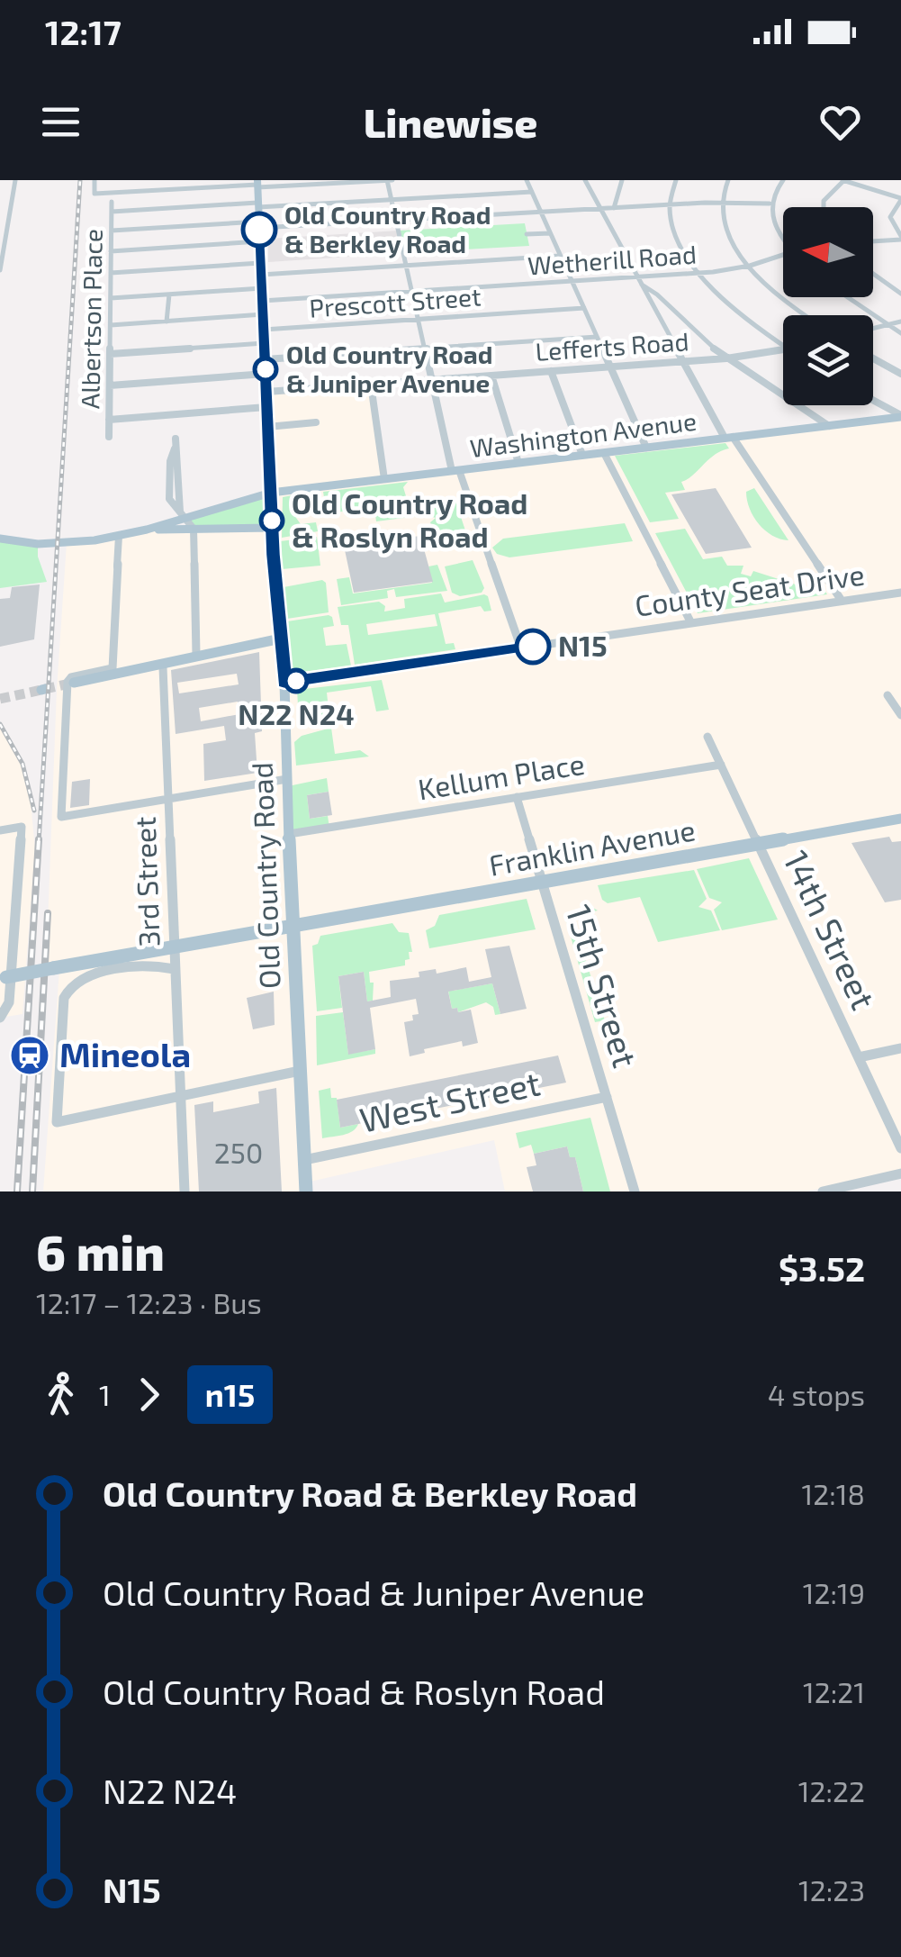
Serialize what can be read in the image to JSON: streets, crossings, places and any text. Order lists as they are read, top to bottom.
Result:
{
  "streets": {
    "main road": ["Washington Avenue", "Franklin Avenue", "Old Country Road"],
    "street": [
      "Wetherill Road",
      "Prescott Street",
      "Albertson Place",
      "Lefferts Road",
      "County Seat Drive",
      "Kellum Place",
      "3rd Street",
      "14th Street",
      "15th Street",
      "West Street"
    ]
  },
  "crossings": [
    ["Wetherill Road", "Old Country Road"],
    ["Prescott Street", "Old Country Road"],
    ["Lefferts Road", "Old Country Road"],
    ["Washington Avenue", "Old Country Road"],
    ["County Seat Drive", "Old Country Road"],
    ["Kellum Place", "Old Country Road"],
    ["Kellum Place", "14th Street"],
    ["Kellum Place", "15th Street"],
    ["Franklin Avenue", "Old Country Road"],
    ["Franklin Avenue", "3rd Street"],
    ["Franklin Avenue", "14th Street"],
    ["Franklin Avenue", "15th Street"],
    ["Old Country Road", "West Street"],
    ["15th Street", "West Street"]
  ],
  "places": {
    "other": [
      "Old Country Road & Berkley Road",
      "Old Country Road & Juniper Avenue",
      "Old Country Road & Roslyn Road",
      "N15",
      "N22 N24"
    ],
    "station": ["Mineola"]
  },
  "lines": ["bus line n15"],
  "house_numbers": ["250"],
  "north": "left",
  "page": {
    "status": "12:17",
    "header": "Linewise",
    "heading": ["6 min", "12:17 – 12:23 · Bus", "$3.52"],
    "legs": ["1", "n15", "4 stops"],
    "list": [
      {
        "name": "Old Country Road & Berkley Road",
        "value": "12:18"
      },
      {
        "name": "Old Country Road & Juniper Avenue",
        "value": "12:19"
      },
      {
        "name": "Old Country Road & Roslyn Road",
        "value": "12:21"
      },
      {
        "name": "N22 N24",
        "value": "12:22"
      },
      {
        "name": "N15",
        "value": "12:23"
      }
    ]
  }
}
